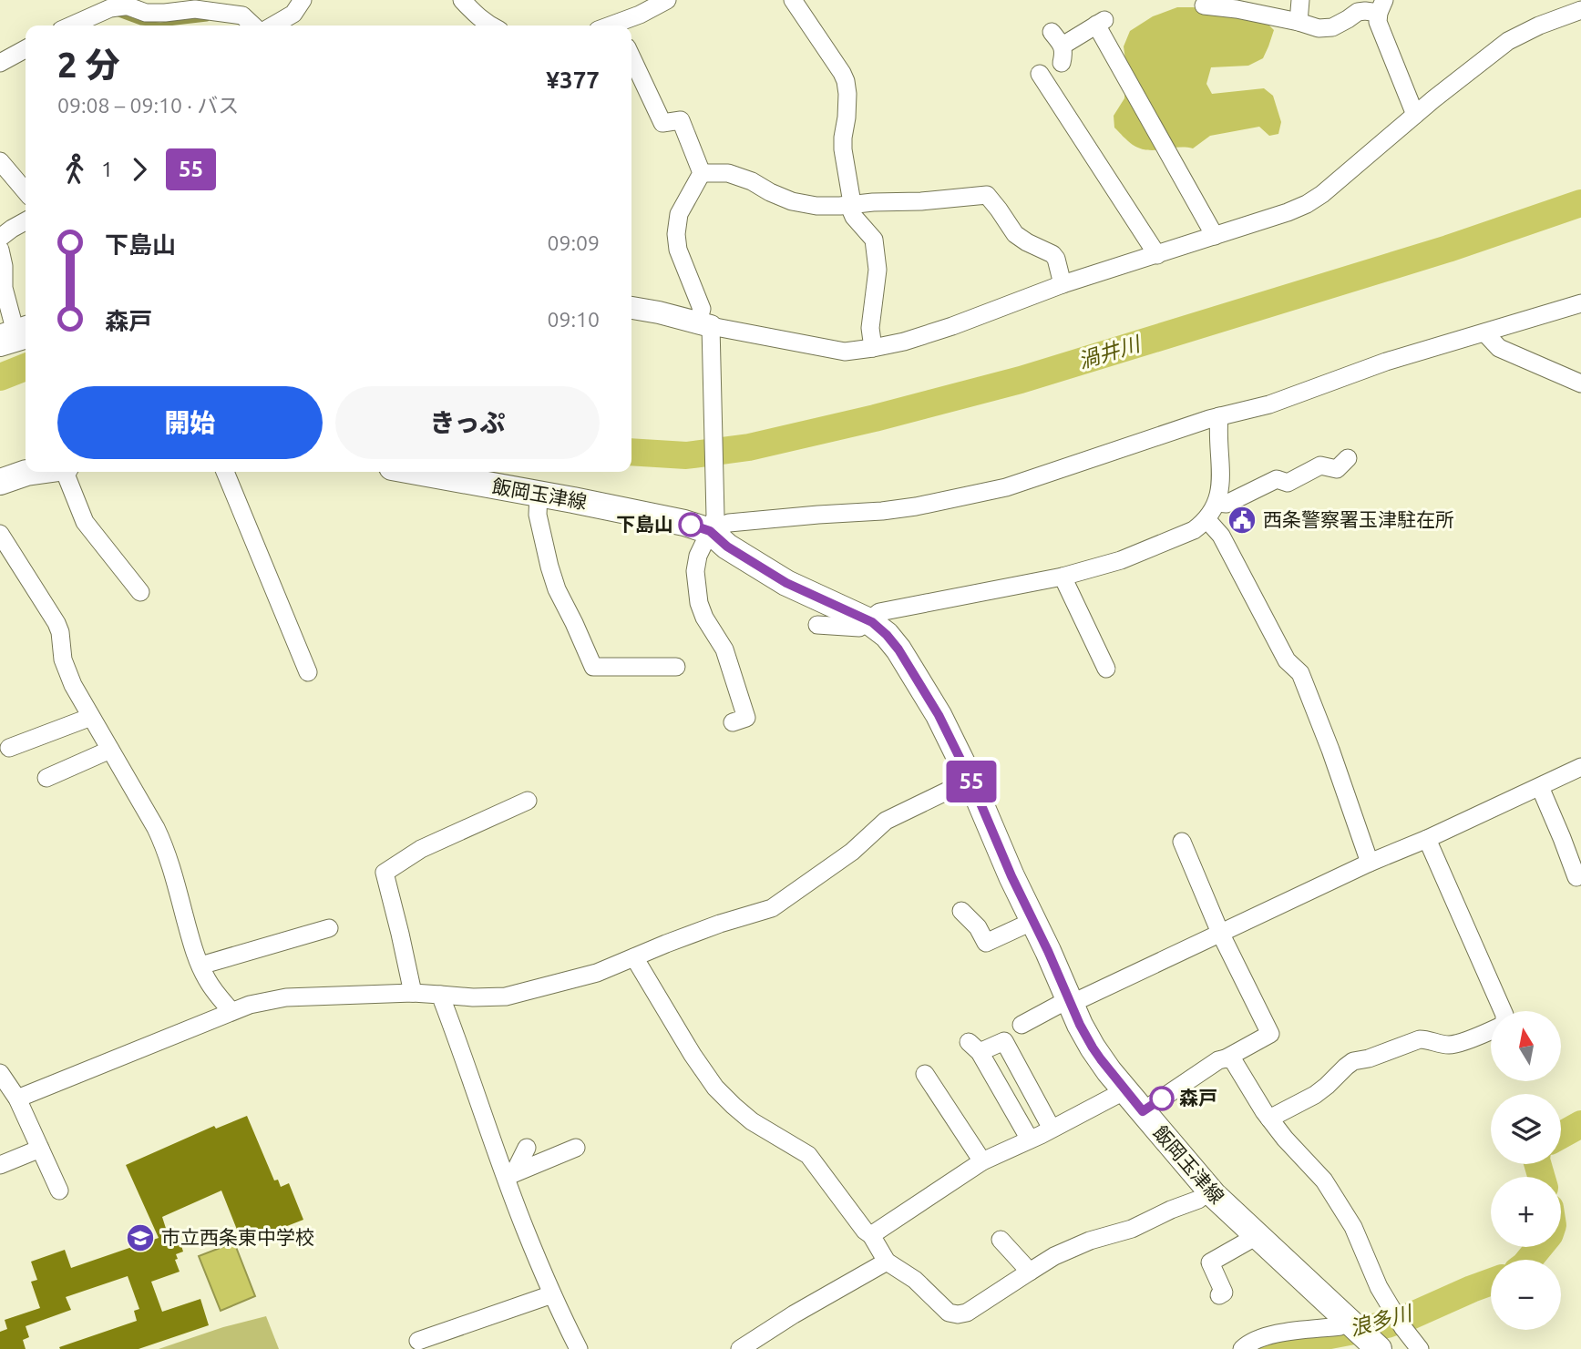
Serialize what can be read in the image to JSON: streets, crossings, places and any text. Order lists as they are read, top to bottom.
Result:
{
  "streets": {
    "main road": ["飯岡玉津線"]
  },
  "water": ["渦井川", "浪多川"],
  "places": {
    "public building": ["西条警察署玉津駐在所"],
    "other": ["下島山", "森戸"],
    "school or university": ["市立西条東中学校"]
  },
  "lines": ["bus line 55"],
  "north": "top",
  "page": {
    "on_map": "55",
    "heading": ["2 分", "09:08 – 09:10 · バス", "¥377"],
    "legs": ["1", "55"],
    "list": [
      {
        "name": "下島山",
        "value": "09:09"
      },
      {
        "name": "森戸",
        "value": "09:10"
      }
    ],
    "buttons": ["開始", "きっぷ"],
    "map_buttons": ["+", "−"]
  }
}
